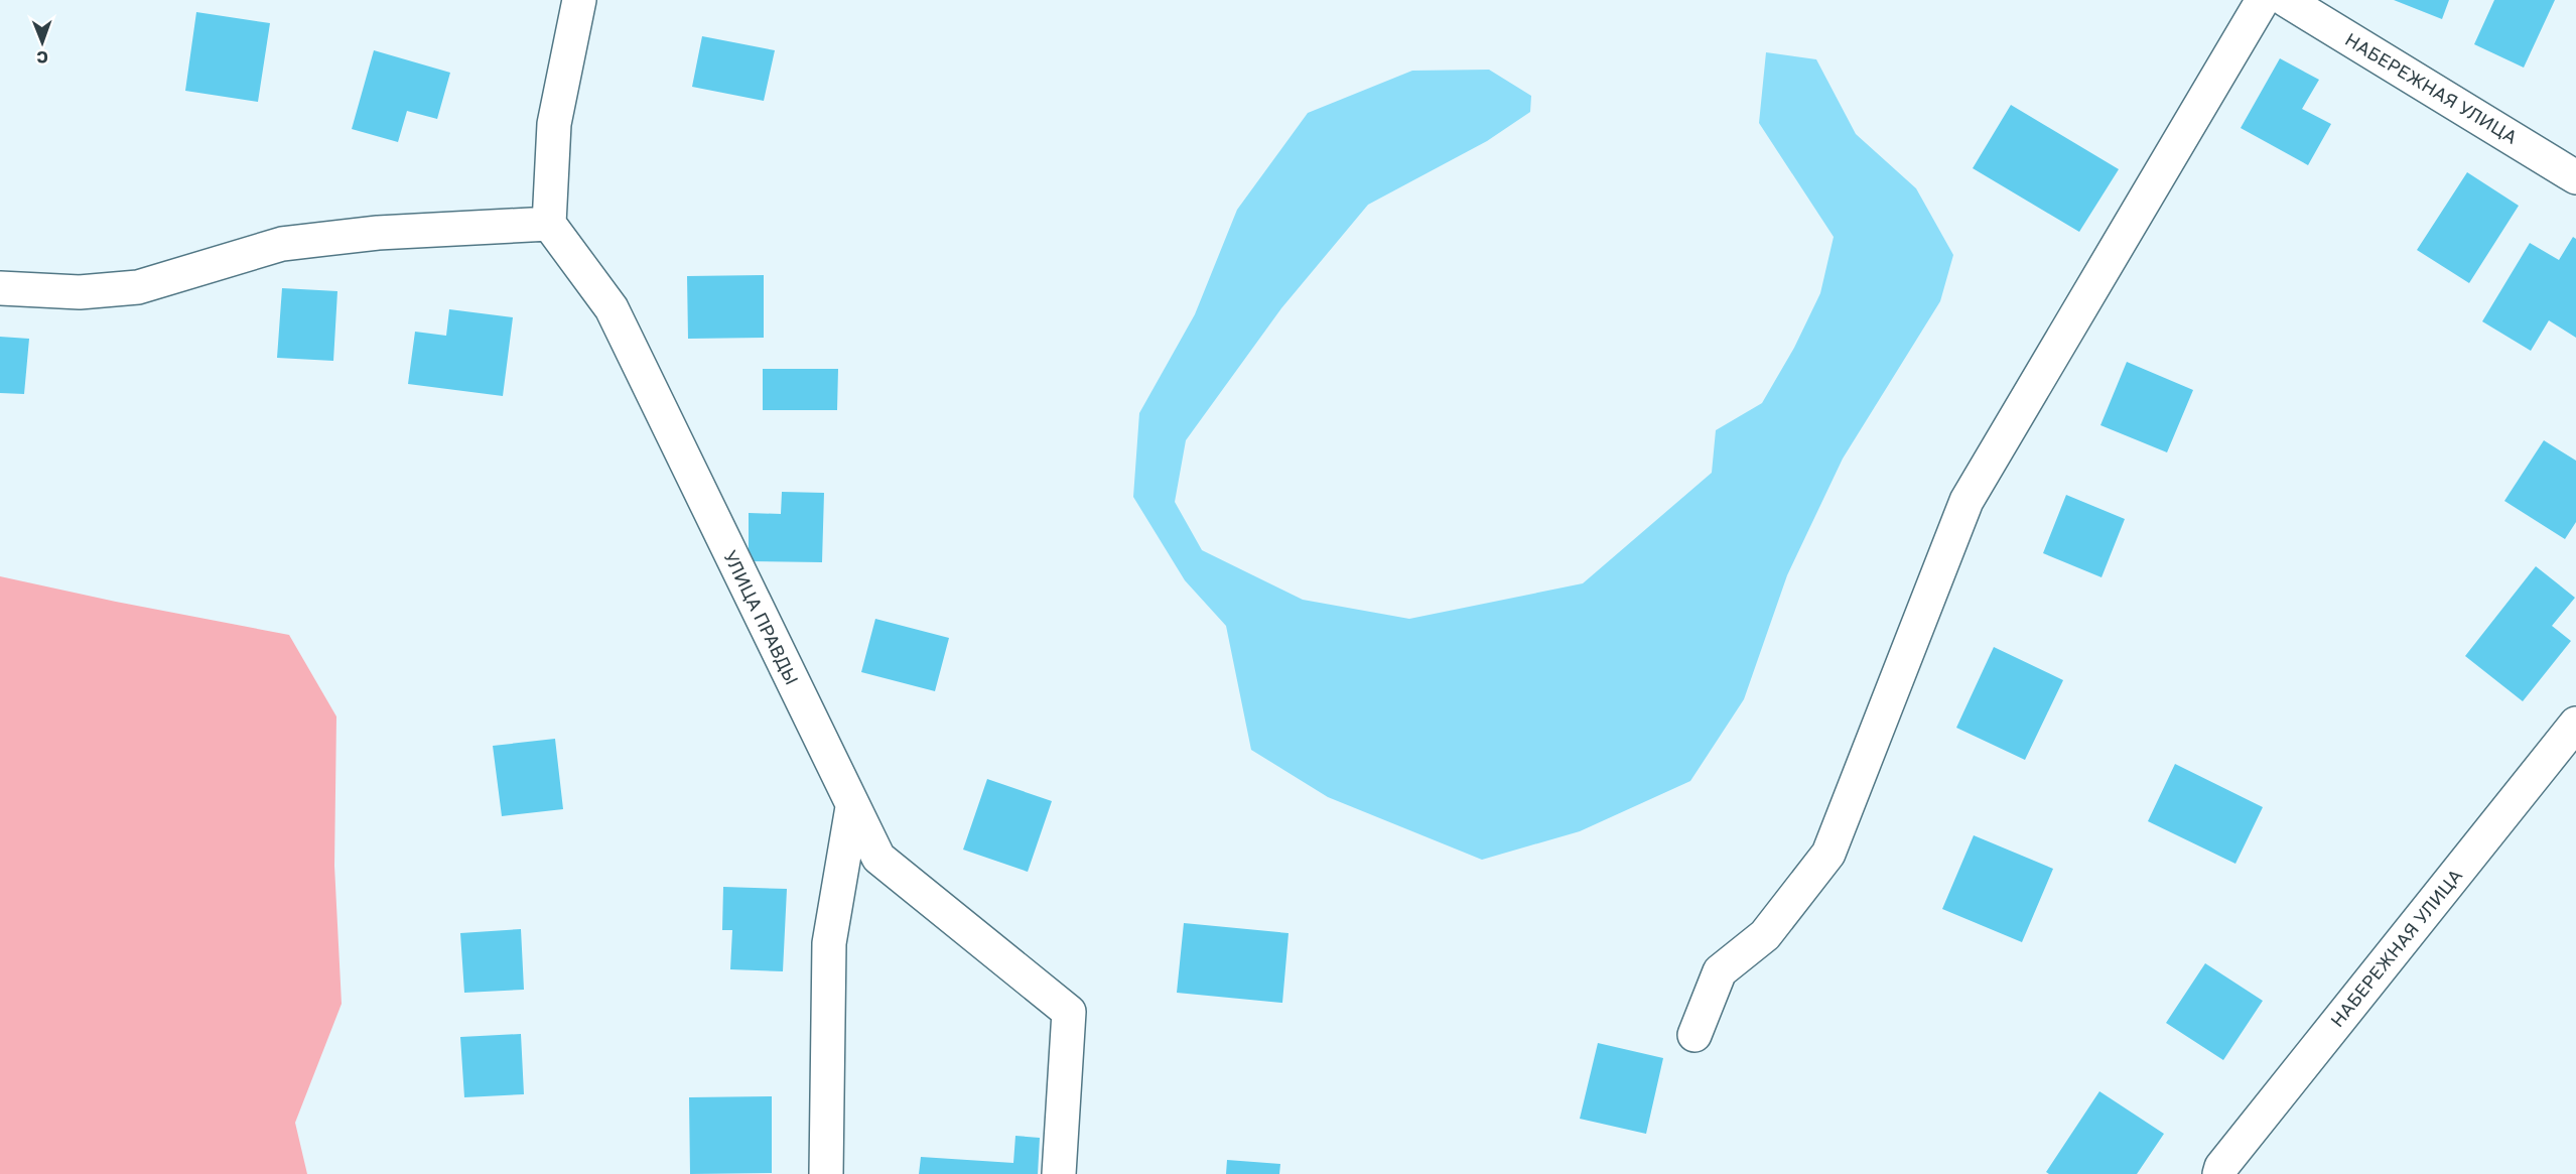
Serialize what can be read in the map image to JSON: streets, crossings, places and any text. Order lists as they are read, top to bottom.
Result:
{
  "streets": {
    "street": ["НАБЕРЕЖНАЯ УЛИЦА", "УЛИЦА ПРАВДЫ"]
  },
  "north": "bottom"
}
